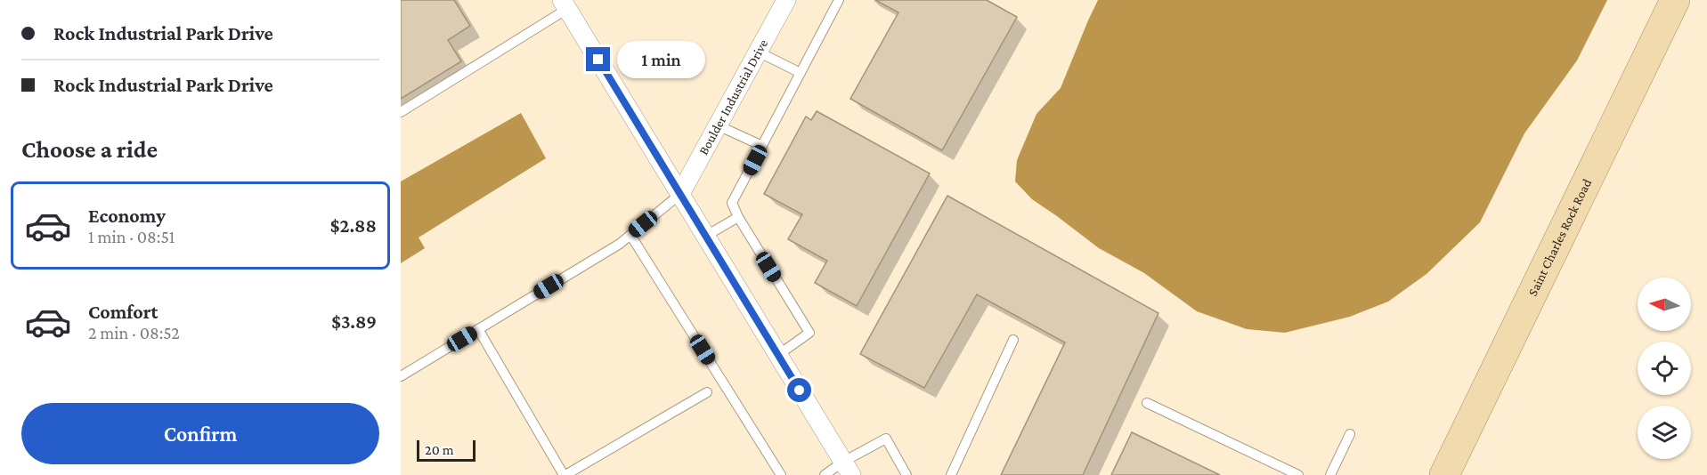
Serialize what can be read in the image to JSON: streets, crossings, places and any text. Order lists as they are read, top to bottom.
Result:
{
  "streets": {
    "main road": ["Saint Charles Rock Road"],
    "street": ["Boulder Industrial Drive"]
  },
  "scale_bar": "20 m",
  "north": "left",
  "page": {
    "banner": ["Rock Industrial Park Drive", "Rock Industrial Park Drive"],
    "bubble": "1 min",
    "heading": "Choose a ride",
    "list": [
      {
        "name": "Economy",
        "note": "1 min · 08:51",
        "value": "$2.88"
      },
      {
        "name": "Comfort",
        "note": "2 min · 08:52",
        "value": "$3.89"
      }
    ],
    "buttons": "Confirm",
    "scale": "20 m"
  }
}
